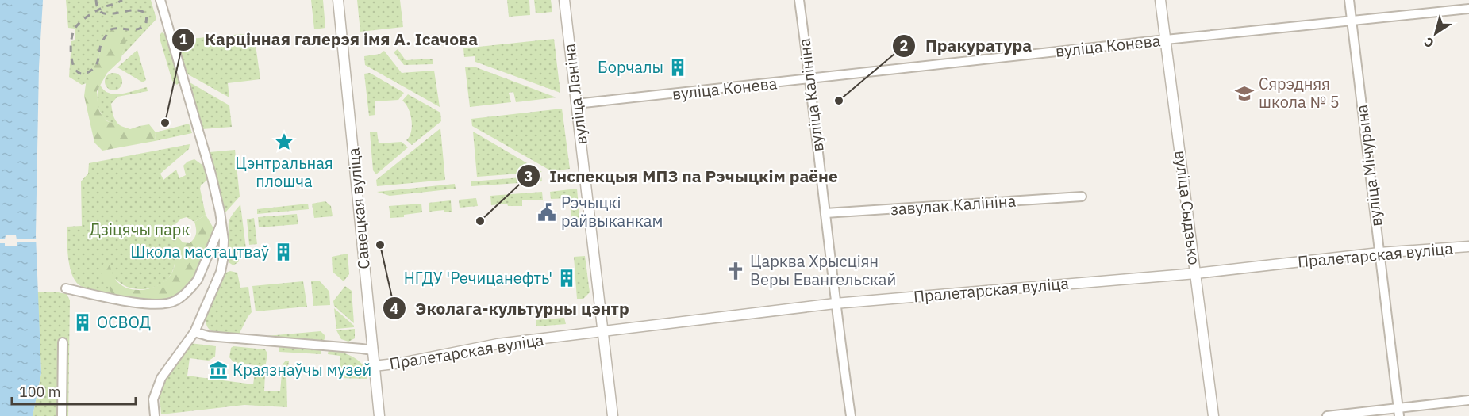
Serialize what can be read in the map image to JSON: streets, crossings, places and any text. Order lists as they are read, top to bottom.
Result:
{
  "streets": {
    "street": [
      "вуліца Конева",
      "вуліца Леніна",
      "вуліца Калініна",
      "вуліца Мічурына",
      "завулак Калініна",
      "вуліца Сыдзько",
      "Савецкая вуліца",
      "Пралетарская вуліца"
    ]
  },
  "crossings": [
    ["вуліца Конева", "вуліца Леніна"],
    ["вуліца Конева", "вуліца Калініна"],
    ["вуліца Конева", "вуліца Мічурына"],
    ["вуліца Конева", "вуліца Сыдзько"],
    ["вуліца Леніна", "Пралетарская вуліца"],
    ["вуліца Калініна", "завулак Калініна"],
    ["вуліца Калініна", "Пралетарская вуліца"],
    ["вуліца Мічурына", "Пралетарская вуліца"],
    ["вуліца Сыдзько", "Пралетарская вуліца"],
    ["Савецкая вуліца", "Пралетарская вуліца"]
  ],
  "parks": ["Дзіцячы парк"],
  "places": {
    "building": [
      "Борчалы",
      "Школа мастацтваў",
      "НГДУ 'Речицанефть'",
      "ОСВОД"
    ],
    "school or university": ["Сярэдняя школа № 5"],
    "other": [
      "Пракуратура",
      "Карцінная галерэя імя А. Ісачова",
      "Інспекцыя МПЗ па Рэчыцкім раёне",
      "Эколага-культурны цэнтр"
    ],
    "place": ["Цэнтральная плошча"],
    "public building": ["Рэчыцкі райвыканкам"],
    "church": ["Царква Хрысціян Веры Евангельскай"],
    "museum": ["Краязнаўчы музей"]
  },
  "scale_bar": "100 m",
  "north": "bottom left"
}
